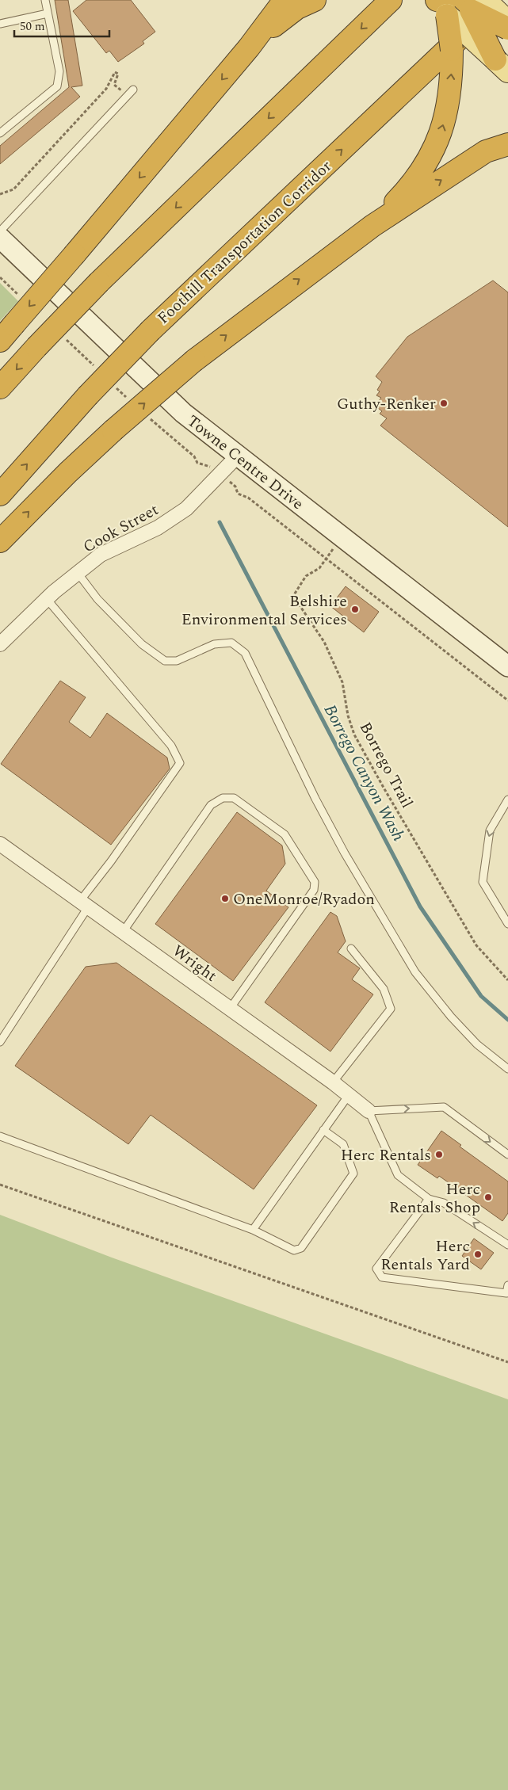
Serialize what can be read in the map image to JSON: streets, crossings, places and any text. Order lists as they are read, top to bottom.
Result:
{
  "streets": {
    "highway": ["Foothill Transportation Corridor"],
    "street": ["Towne Centre Drive", "Cook Street", "Wright"],
    "path": ["Borrego Trail"]
  },
  "crossings": [
    ["Towne Centre Drive", "Cook Street"],
    ["Towne Centre Drive", "Borrego Trail"]
  ],
  "water": ["Borrego Canyon Wash"],
  "places": [
    "Guthy-Renker",
    "Belshire Environmental Services",
    "OneMonroe/Ryadon",
    "Herc Rentals",
    "Herc Rentals Shop",
    "Herc Rentals Yard"
  ],
  "scale_bar": "50 m"
}
